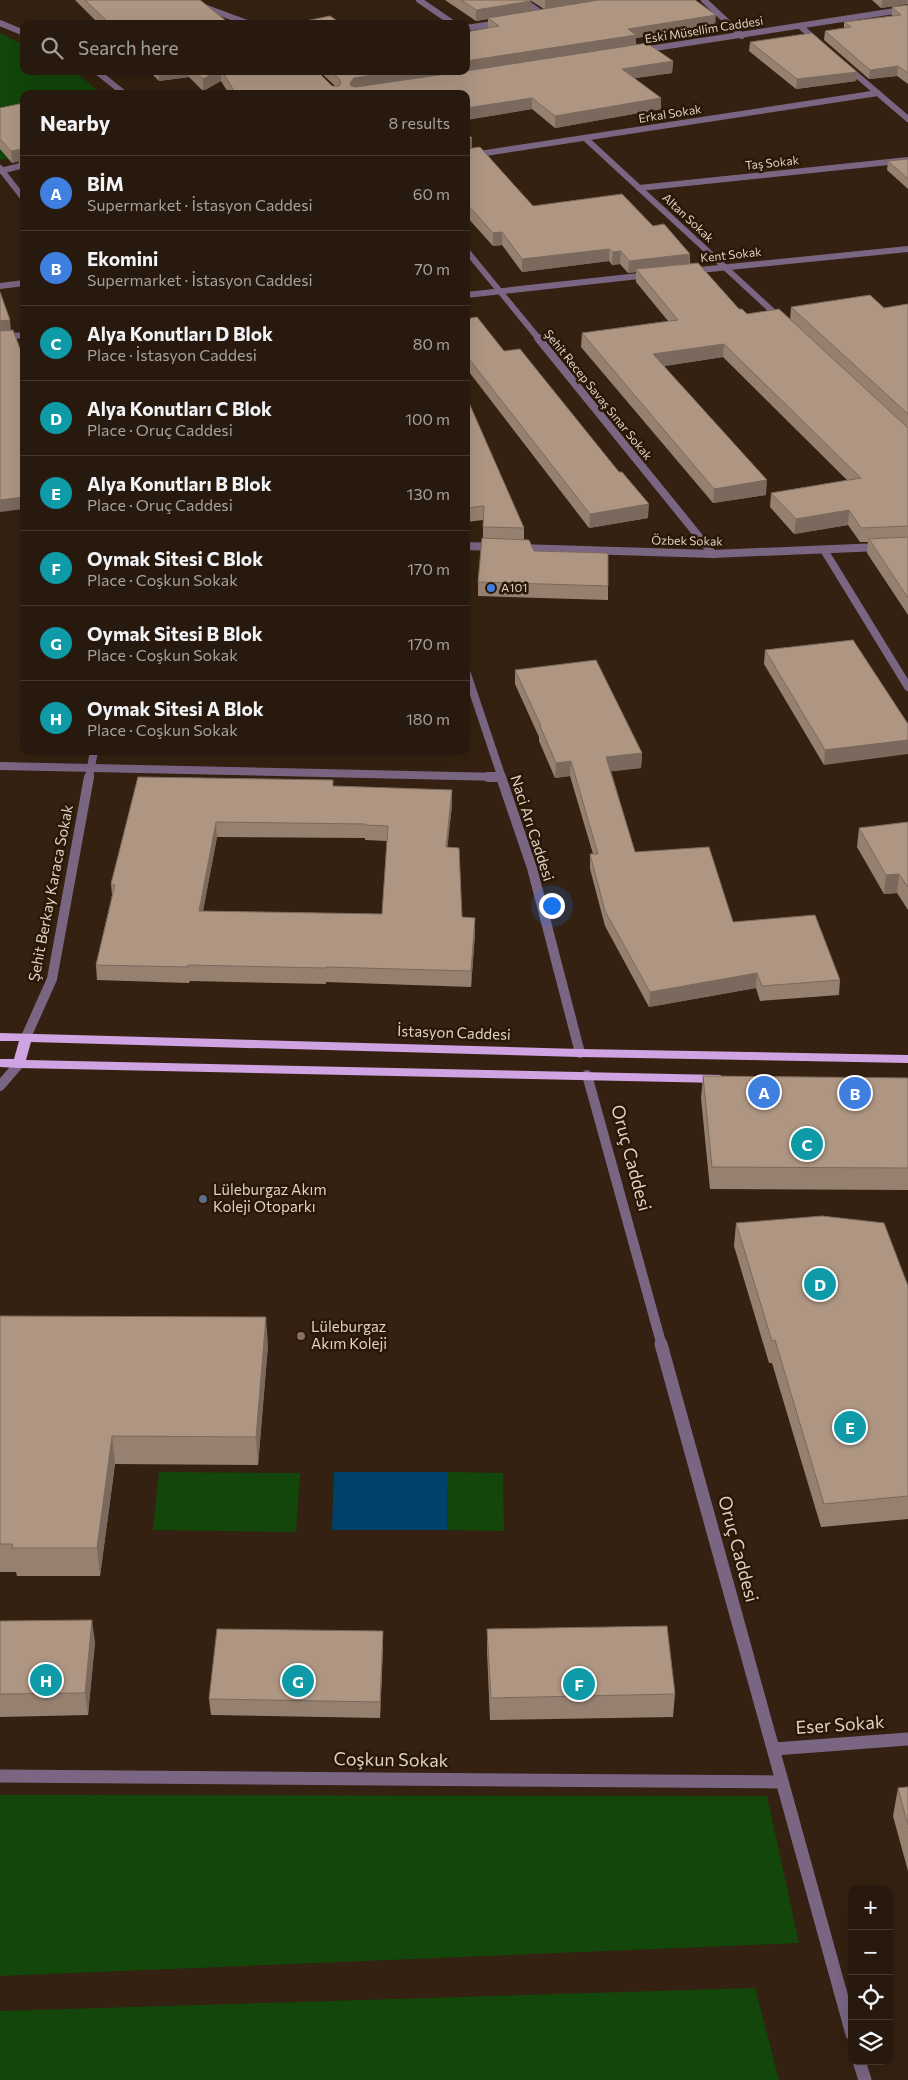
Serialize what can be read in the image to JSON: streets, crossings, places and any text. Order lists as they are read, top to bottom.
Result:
{
  "streets": {
    "main road": ["İstasyon Caddesi"],
    "street": [
      "Eski Müsellim Caddesi",
      "Erkal Sokak",
      "Taş Sokak",
      "Altan Sokak",
      "Kent Sokak",
      "Şehit Recep Savaş Sınar Sokak",
      "Özbek Sokak",
      "Naci Arı Caddesi",
      "Şehit Berkay Karaca Sokak",
      "Oruç Caddesi",
      "Eser Sokak",
      "Coşkun Sokak"
    ]
  },
  "crossings": [
    ["Erkal Sokak", "Altan Sokak"],
    ["Taş Sokak", "Altan Sokak"],
    ["Altan Sokak", "Kent Sokak"],
    ["Şehit Recep Savaş Sınar Sokak", "Özbek Sokak"],
    ["Naci Arı Caddesi", "İstasyon Caddesi"],
    ["Şehit Berkay Karaca Sokak", "İstasyon Caddesi"],
    ["Oruç Caddesi", "Eser Sokak"],
    ["Oruç Caddesi", "Coşkun Sokak"]
  ],
  "places": ["A101", "Lüleburgaz Akım Koleji Otoparkı", "Lüleburgaz Akım Koleji"],
  "page": {
    "search": "Search here",
    "heading": ["Nearby", "8 results"],
    "list": [
      {
        "mark": "A",
        "name": "BİM",
        "note": "Supermarket · İstasyon Caddesi",
        "value": "60 m"
      },
      {
        "mark": "B",
        "name": "Ekomini",
        "note": "Supermarket · İstasyon Caddesi",
        "value": "70 m"
      },
      {
        "mark": "C",
        "name": "Alya Konutları D Blok",
        "note": "Place · İstasyon Caddesi",
        "value": "80 m"
      },
      {
        "mark": "D",
        "name": "Alya Konutları C Blok",
        "note": "Place · Oruç Caddesi",
        "value": "100 m"
      },
      {
        "mark": "E",
        "name": "Alya Konutları B Blok",
        "note": "Place · Oruç Caddesi",
        "value": "130 m"
      },
      {
        "mark": "F",
        "name": "Oymak Sitesi C Blok",
        "note": "Place · Coşkun Sokak",
        "value": "170 m"
      },
      {
        "mark": "G",
        "name": "Oymak Sitesi B Blok",
        "note": "Place · Coşkun Sokak",
        "value": "170 m"
      },
      {
        "mark": "H",
        "name": "Oymak Sitesi A Blok",
        "note": "Place · Coşkun Sokak",
        "value": "180 m"
      }
    ],
    "pins": [
      "A",
      "B",
      "C",
      "D",
      "E",
      "H",
      "G",
      "F"
    ],
    "map_buttons": ["+", "−"]
  }
}
